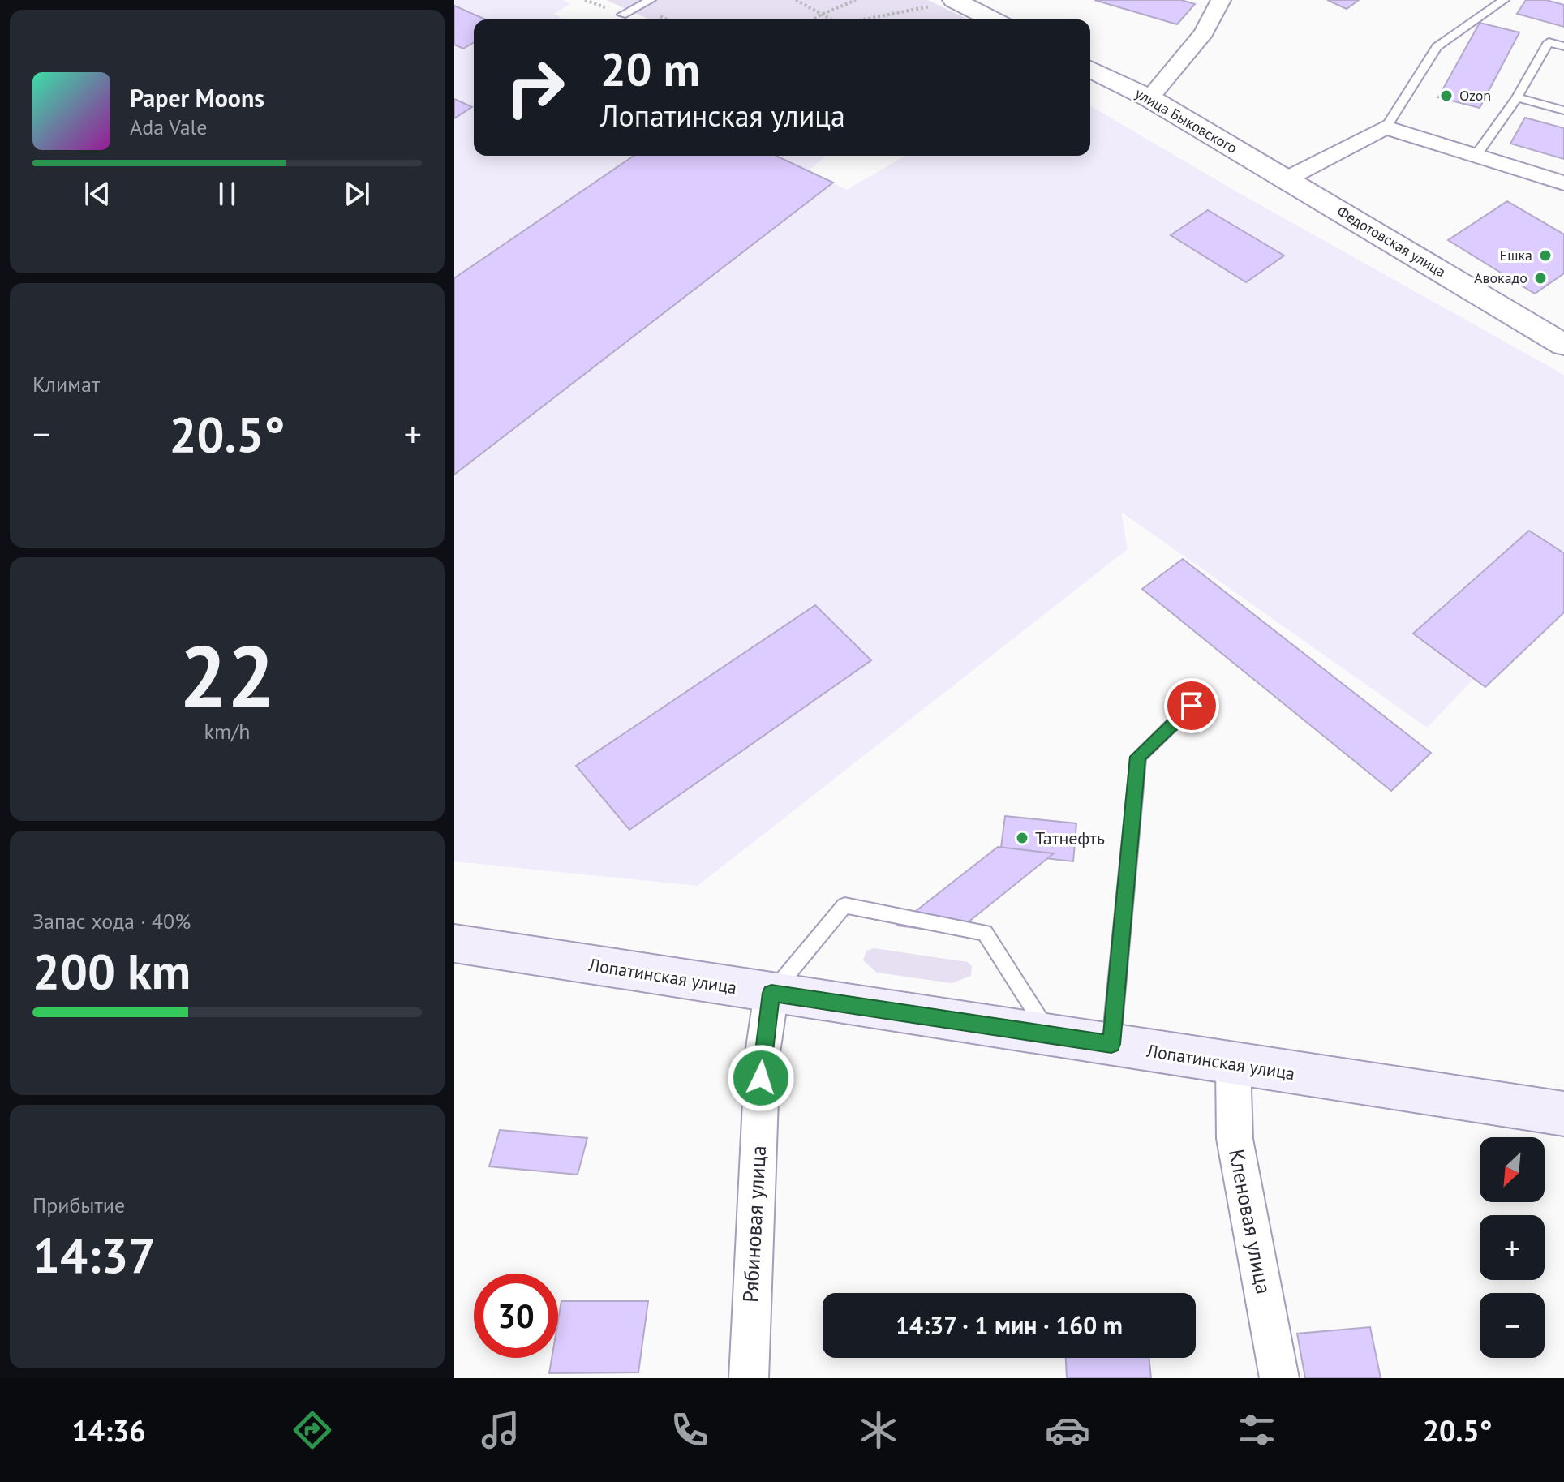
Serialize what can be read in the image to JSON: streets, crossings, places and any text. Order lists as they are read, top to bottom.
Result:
{
  "streets": {
    "main road": ["Лопатинская улица"],
    "street": [
      "улица Быковского",
      "Федотовская улица",
      "Кленовая улица",
      "Рябиновая улица"
    ]
  },
  "crossings": [
    ["улица Быковского", "Федотовская улица"],
    ["Лопатинская улица", "Кленовая улица"],
    ["Лопатинская улица", "Рябиновая улица"]
  ],
  "places": [
    "Ozon",
    "Ешка",
    "Авокадо",
    "Татнефть"
  ],
  "north": "bottom left",
  "page": {
    "turn": ["20 m", "Лопатинская улица"],
    "song": ["Paper Moons", "Ada Vale"],
    "tile": [
      "Климат",
      ["22", "km/h"],
      ["Запас хода · 40%", "200 km"],
      ["Прибытие", "14:37"]
    ],
    "heat": ["−", "20.5°", "+"],
    "map_buttons": ["+", "−"],
    "limit": "30",
    "trip": "14:37 · 1 мин · 160 m",
    "tabs": ["14:36", "20.5°"]
  }
}
